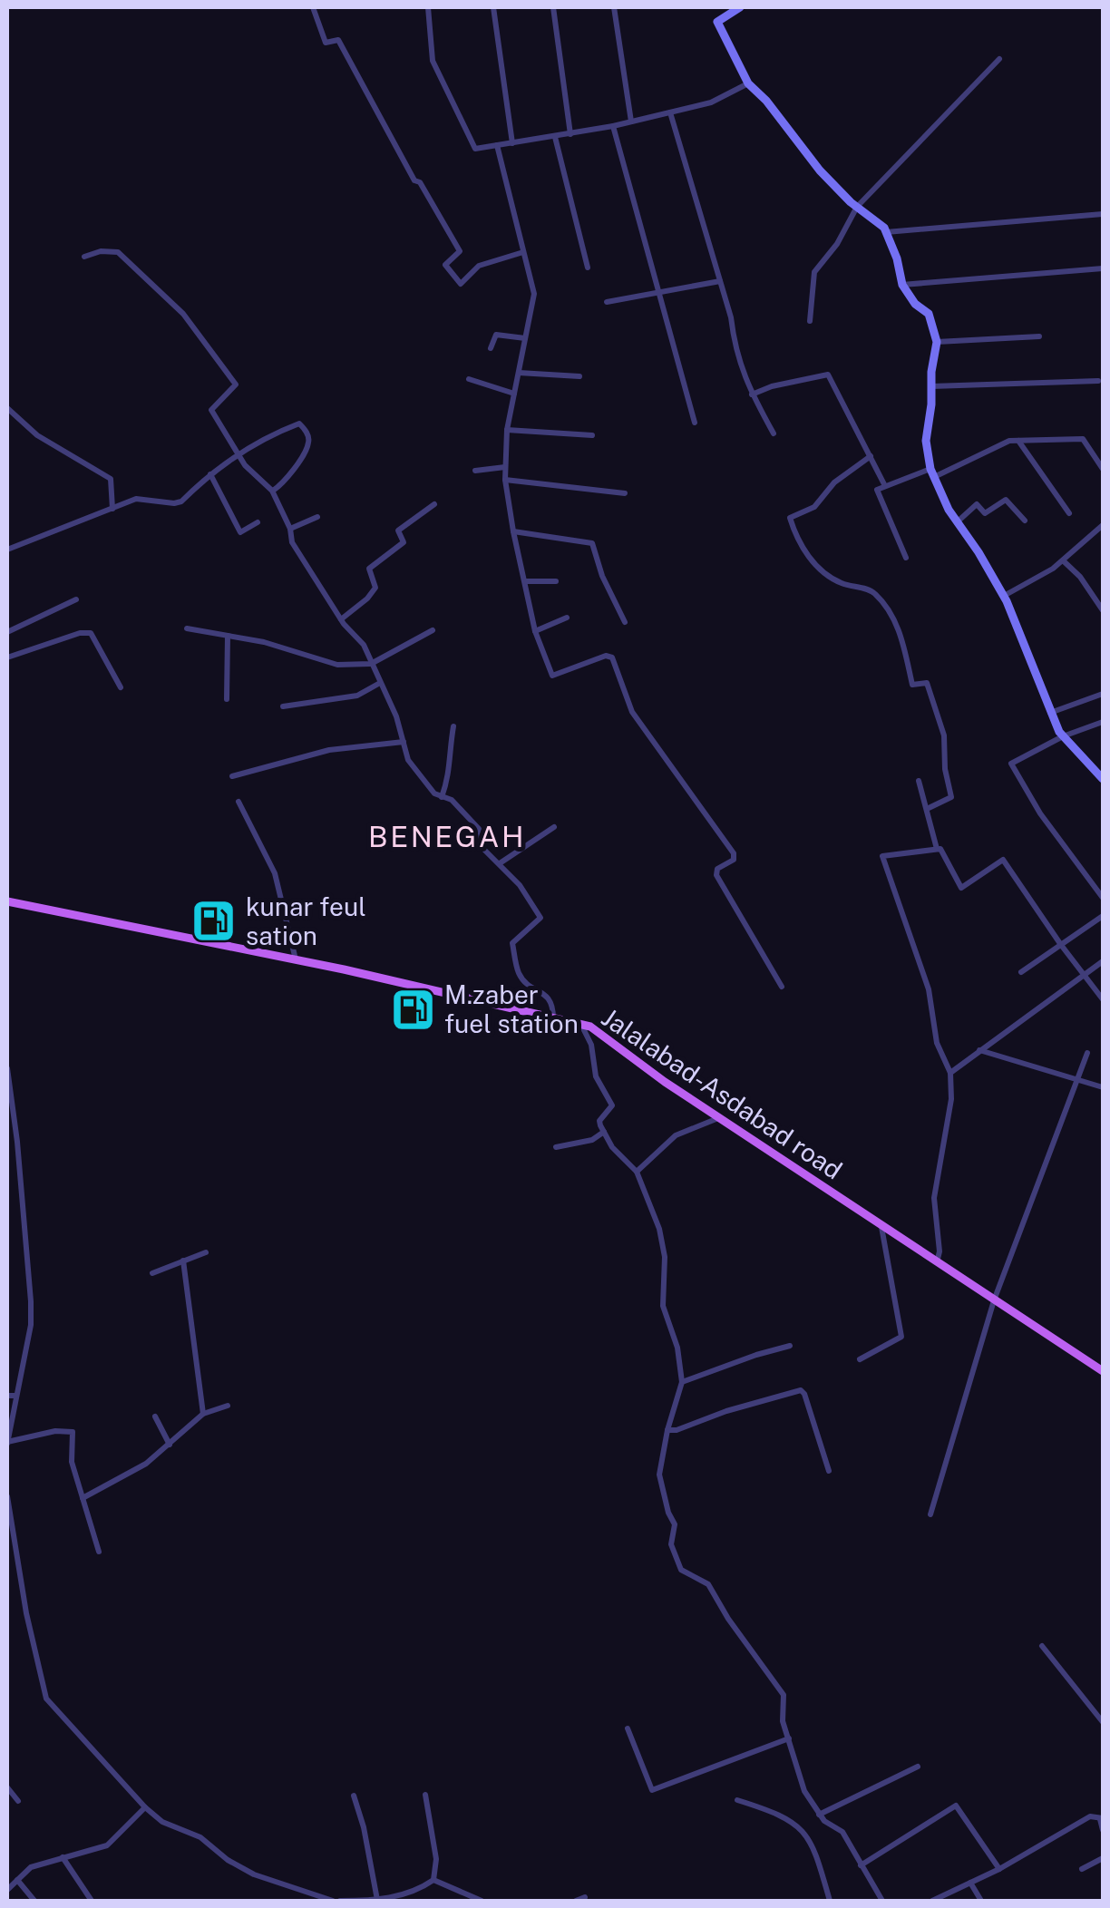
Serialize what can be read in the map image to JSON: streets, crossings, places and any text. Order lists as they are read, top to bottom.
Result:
{
  "streets": {
    "main road": ["Jalalabad-Asdabad road"]
  },
  "districts": ["BENEGAH"],
  "places": {
    "fuel station": ["kunar feul sation", "M.zaber fuel station"]
  }
}
